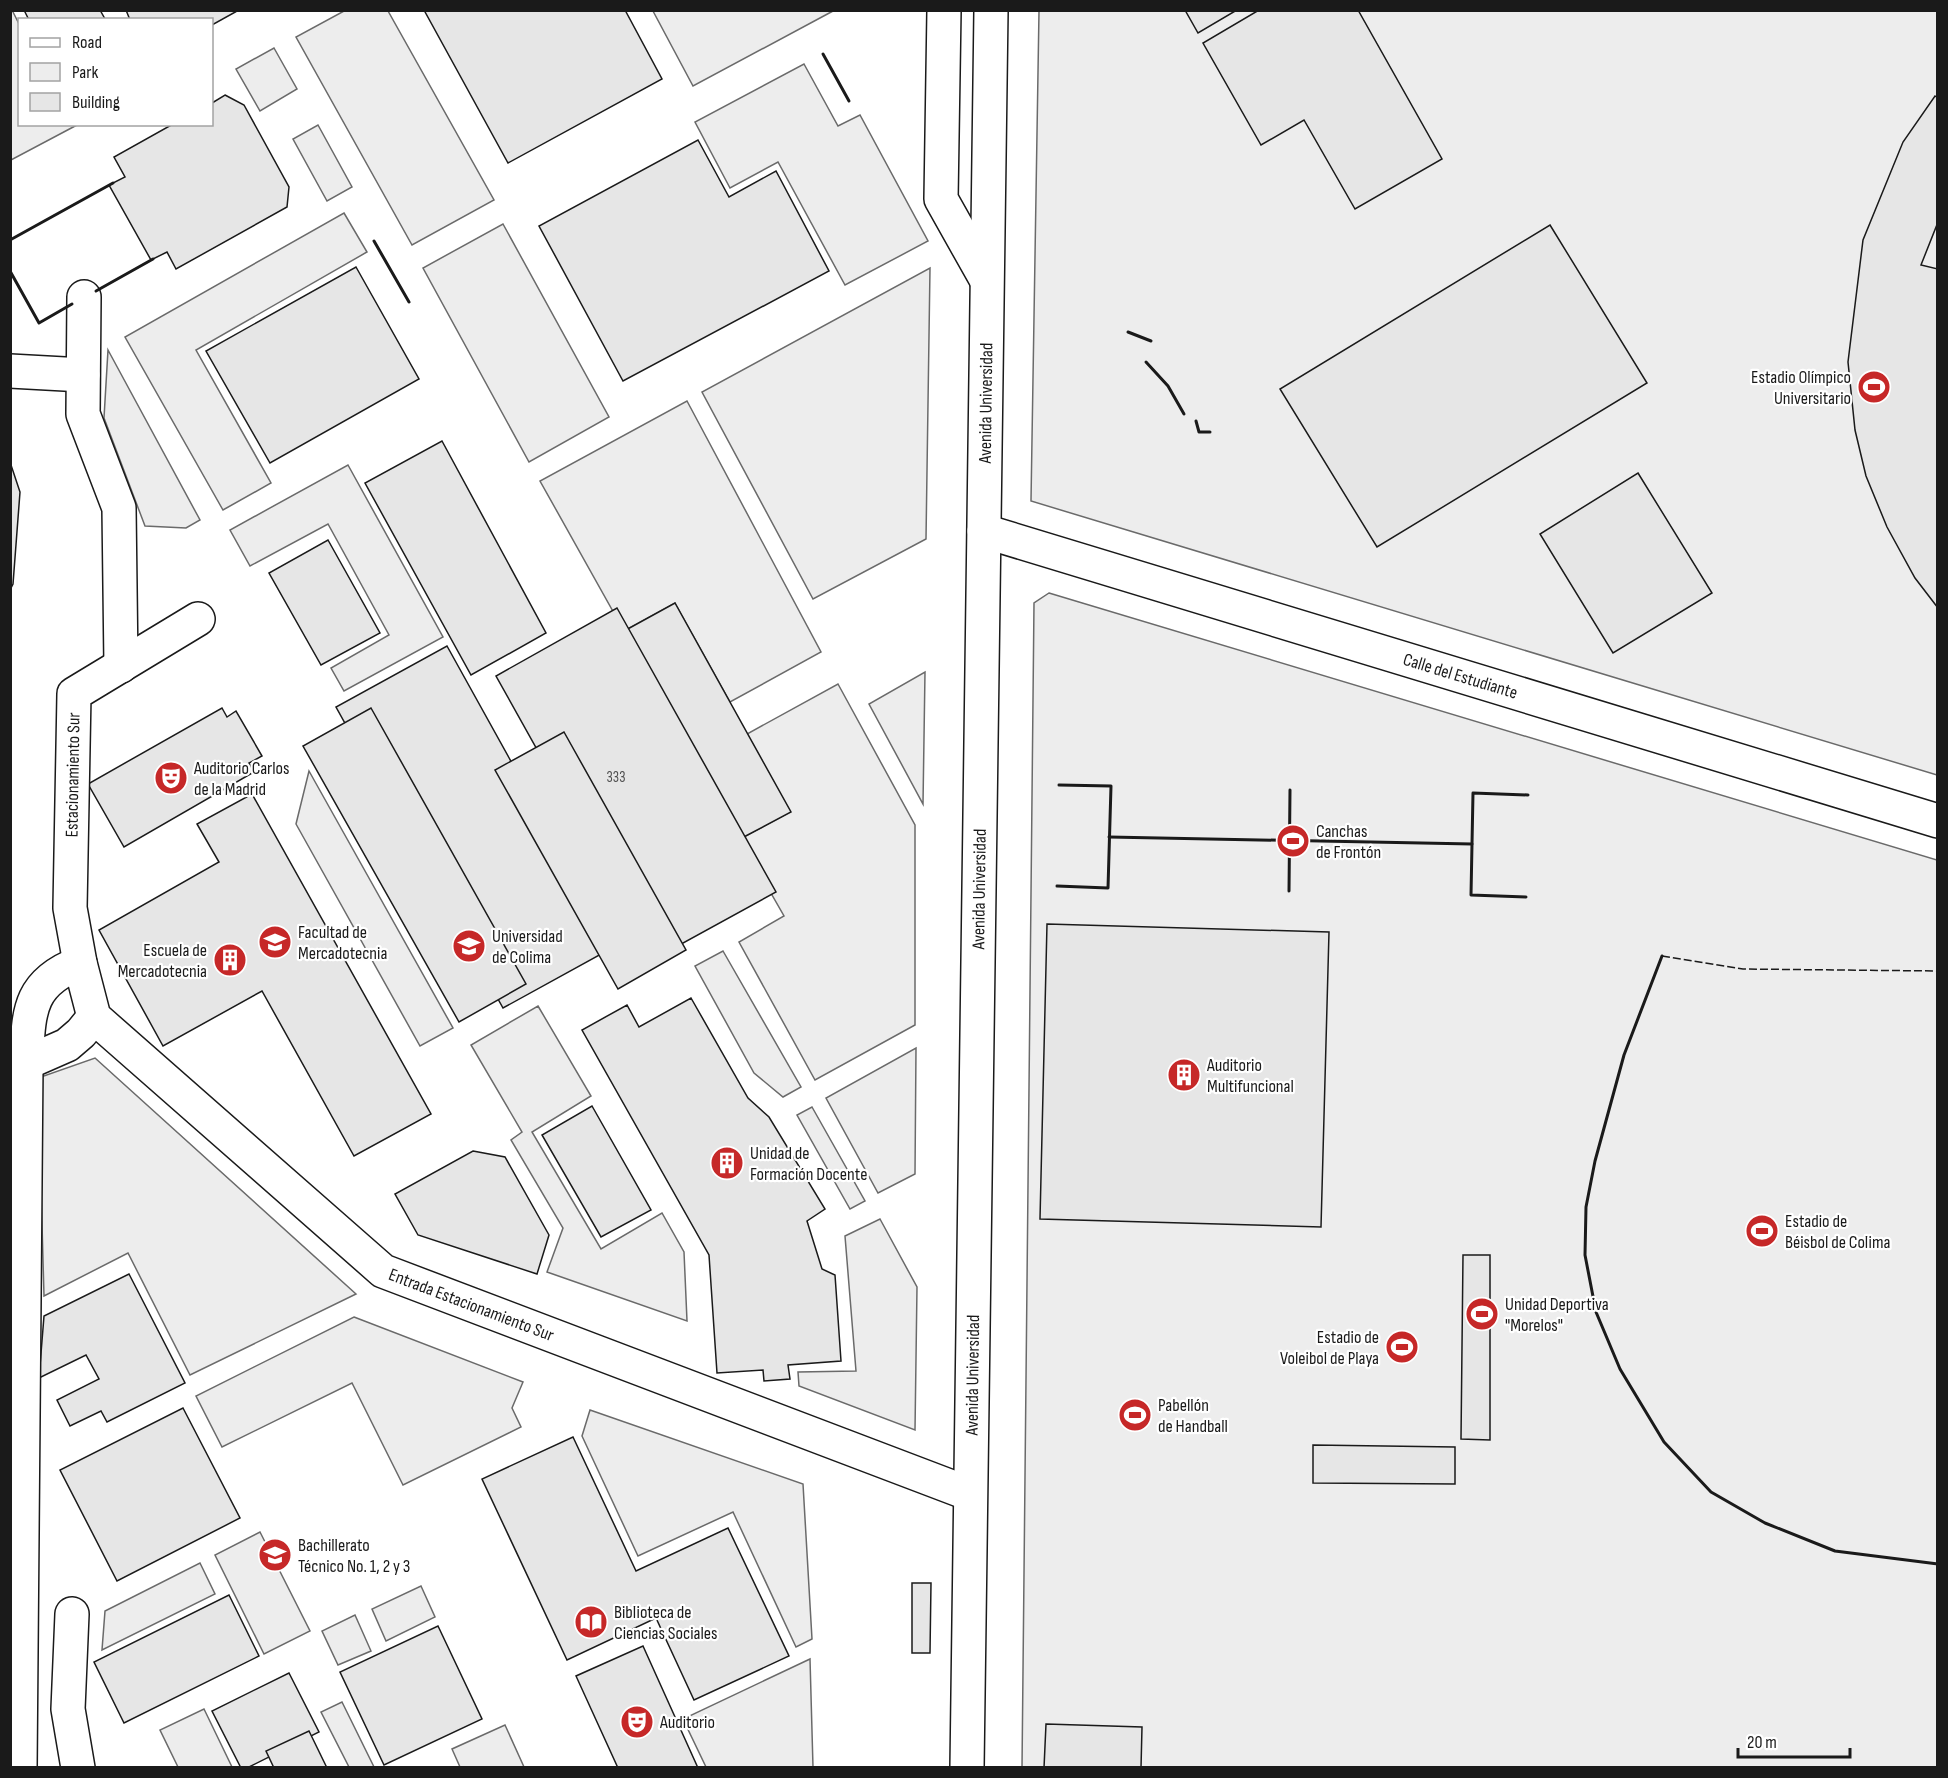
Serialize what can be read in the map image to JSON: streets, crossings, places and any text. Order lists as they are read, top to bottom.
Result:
{
  "streets": {
    "street": [
      "Avenida Universidad",
      "Calle del Estudiante",
      "Estacionamiento Sur",
      "Entrada Estacionamiento Sur"
    ]
  },
  "crossings": [
    ["Avenida Universidad", "Calle del Estudiante"],
    ["Avenida Universidad", "Entrada Estacionamiento Sur"]
  ],
  "places": {
    "sports": [
      "Estadio Olímpico Universitario",
      "Canchas de Frontón",
      "Estadio de Béisbol de Colima",
      "Unidad Deportiva \"Morelos\"",
      "Estadio de Voleibol de Playa",
      "Pabellón de Handball"
    ],
    "theatre": ["Auditorio Carlos de la Madrid", "Auditorio"],
    "school or university": ["Facultad de Mercadotecnia", "Universidad de Colima", "Bachillerato Técnico No. 1, 2 y 3"],
    "building": ["Escuela de Mercadotecnia", "Auditorio Multifuncional", "Unidad de Formación Docente"],
    "library": ["Biblioteca de Ciencias Sociales"]
  },
  "house_numbers": ["333"],
  "legend": ["Road", "Park", "Building"],
  "scale_bar": "20 m"
}
